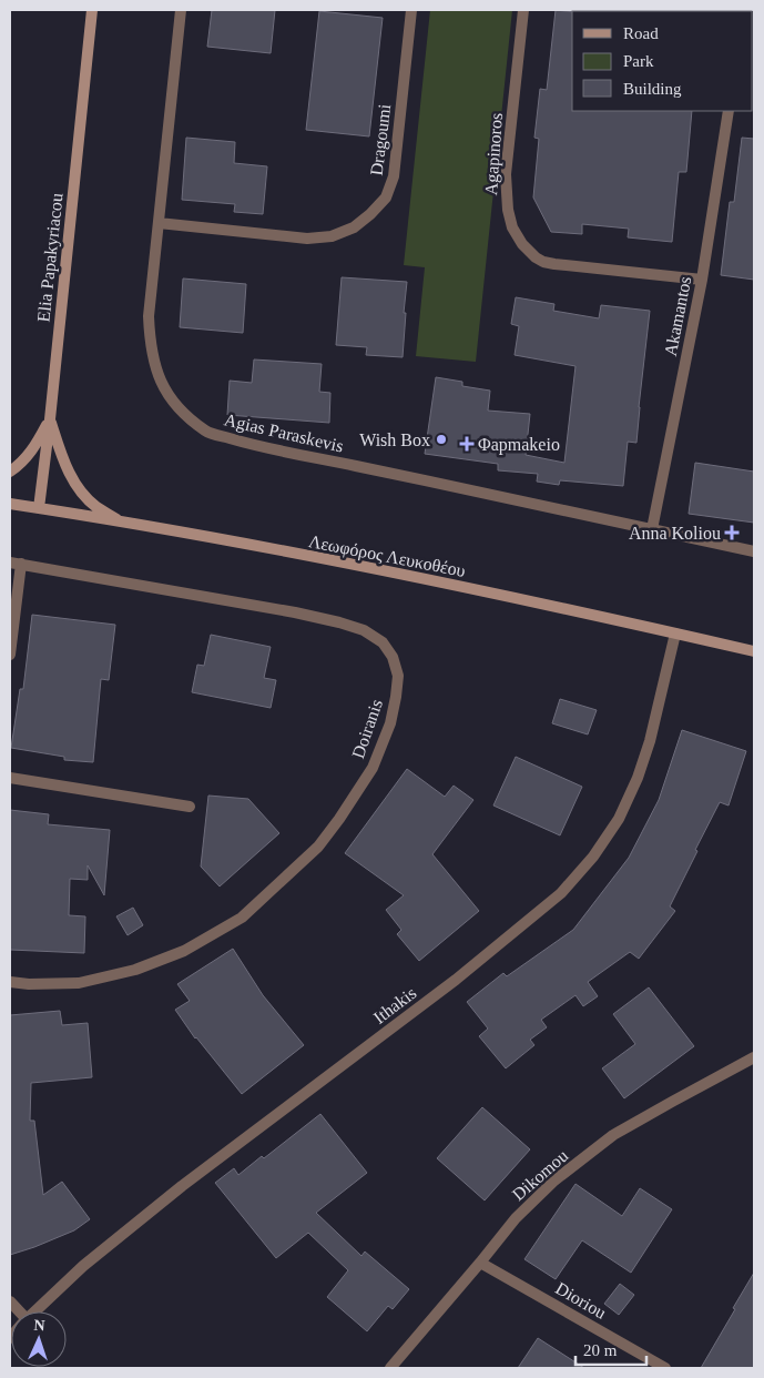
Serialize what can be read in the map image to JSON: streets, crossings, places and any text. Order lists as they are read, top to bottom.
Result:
{
  "streets": {
    "main road": ["Elia Papakyriacou", "Λεωφόρος Λευκοθέου"],
    "street": [
      "Dragoumi",
      "Agapinoros",
      "Akamantos",
      "Agias Paraskevis",
      "Doiranis",
      "Ithakis",
      "Dikomou",
      "Dioriou"
    ]
  },
  "crossings": [
    ["Dragoumi", "Agias Paraskevis"],
    ["Agapinoros", "Akamantos"],
    ["Elia Papakyriacou", "Λεωφόρος Λευκοθέου"],
    ["Akamantos", "Agias Paraskevis"],
    ["Λεωφόρος Λευκοθέου", "Ithakis"],
    ["Dikomou", "Dioriou"]
  ],
  "places": {
    "other": ["Wish Box"],
    "health": ["Φapmakeio", "Anna Koliou"]
  },
  "legend": ["Road", "Park", "Building"],
  "scale_bar": "20 m",
  "north": "top"
}
